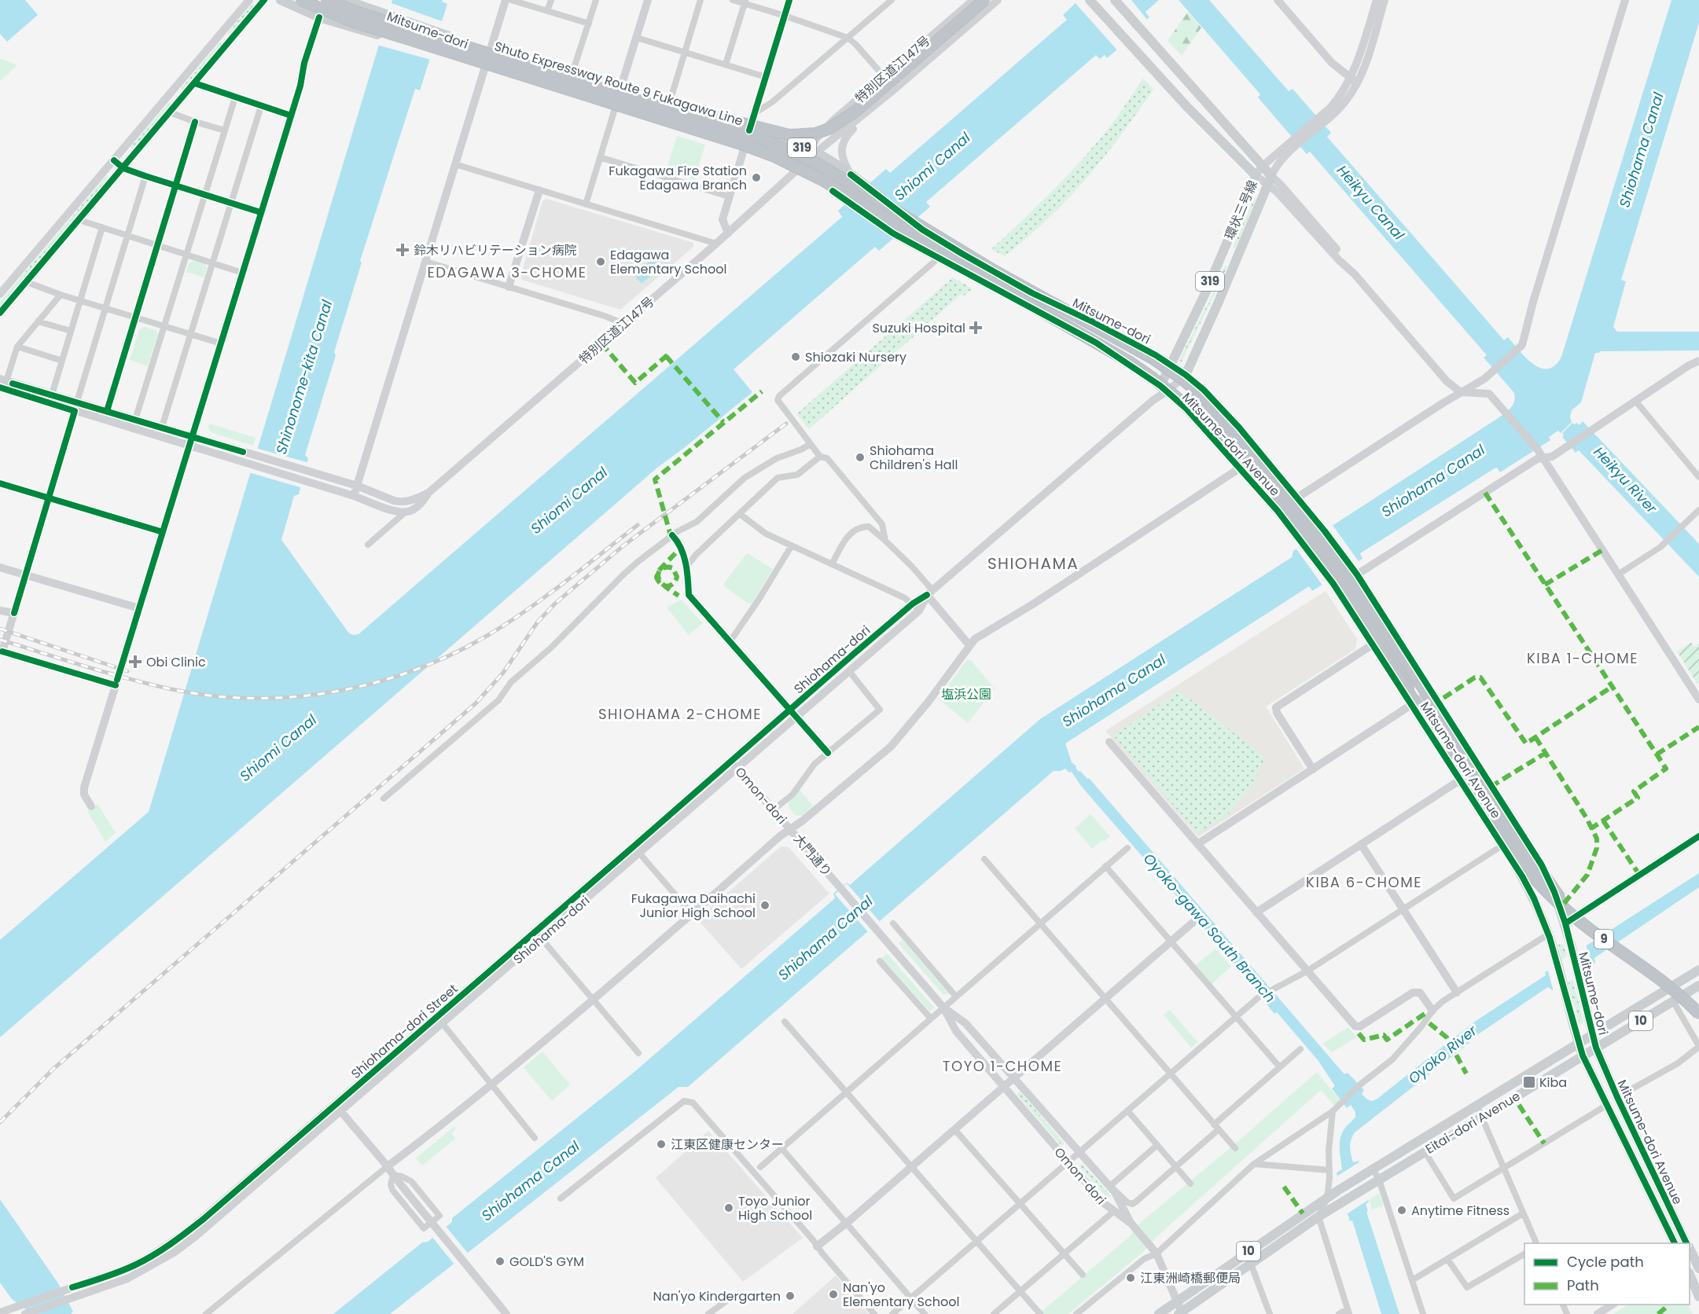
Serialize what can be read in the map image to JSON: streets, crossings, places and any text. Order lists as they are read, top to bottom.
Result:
{
  "streets": {
    "highway": ["Shuto Expressway Route 9 Fukagawa Line", "9"],
    "main road": [
      "Mitsume-dori",
      "319",
      "環状三号線",
      "Mitsume-dori Avenue",
      "10",
      "Eitai-dori Avenue"
    ],
    "street": [
      "特別区道江147号",
      "Shiohama-dori",
      "Omon-dori",
      "大門通り"
    ],
    "cycle path": ["Shiohama-dori Street"]
  },
  "crossings": [
    ["Mitsume-dori", "特別区道江147号"],
    ["Mitsume-dori", "環状三号線"],
    ["Mitsume-dori", "Mitsume-dori Avenue"],
    ["Mitsume-dori", "Shiohama-dori"],
    ["Mitsume-dori", "10"],
    ["Mitsume-dori", "Eitai-dori Avenue"],
    ["環状三号線", "Mitsume-dori Avenue"],
    ["環状三号線", "Shiohama-dori"],
    ["Mitsume-dori Avenue", "Shiohama-dori"],
    ["Mitsume-dori Avenue", "Eitai-dori Avenue"],
    ["Shiohama-dori", "Omon-dori"],
    ["Omon-dori", "大門通り"],
    ["10", "Eitai-dori Avenue"]
  ],
  "districts": [
    "EDAGAWA 3-CHOME",
    "SHIOHAMA",
    "KIBA 1-CHOME",
    "SHIOHAMA 2-CHOME",
    "KIBA 6-CHOME",
    "TOYO 1-CHOME"
  ],
  "water": [
    "Shiohama Canal",
    "Shiomi Canal",
    "Heikyu Canal",
    "Shinonome-kita Canal",
    "Heikyu River",
    "Oyoko-gawa South Branch",
    "Oyoko River"
  ],
  "parks": ["塩浜公園"],
  "places": {
    "other": [
      "Fukagawa Fire Station Edagawa Branch",
      "Edagawa Elementary School",
      "Shiozaki Nursery",
      "Shiohama Children's Hall",
      "Fukagawa Daihachi Junior High School",
      "江東区健康センター",
      "Toyo Junior High School",
      "Anytime Fitness",
      "GOLD'S GYM",
      "江東洲崎橋郵便局",
      "Nan'yo Elementary School",
      "Nan'yo Kindergarten"
    ],
    "health": ["鈴木リハビリテーション病院", "Suzuki Hospital", "Obi Clinic"],
    "transit": ["Kiba"]
  },
  "legend": ["Cycle path", "Path"]
}
